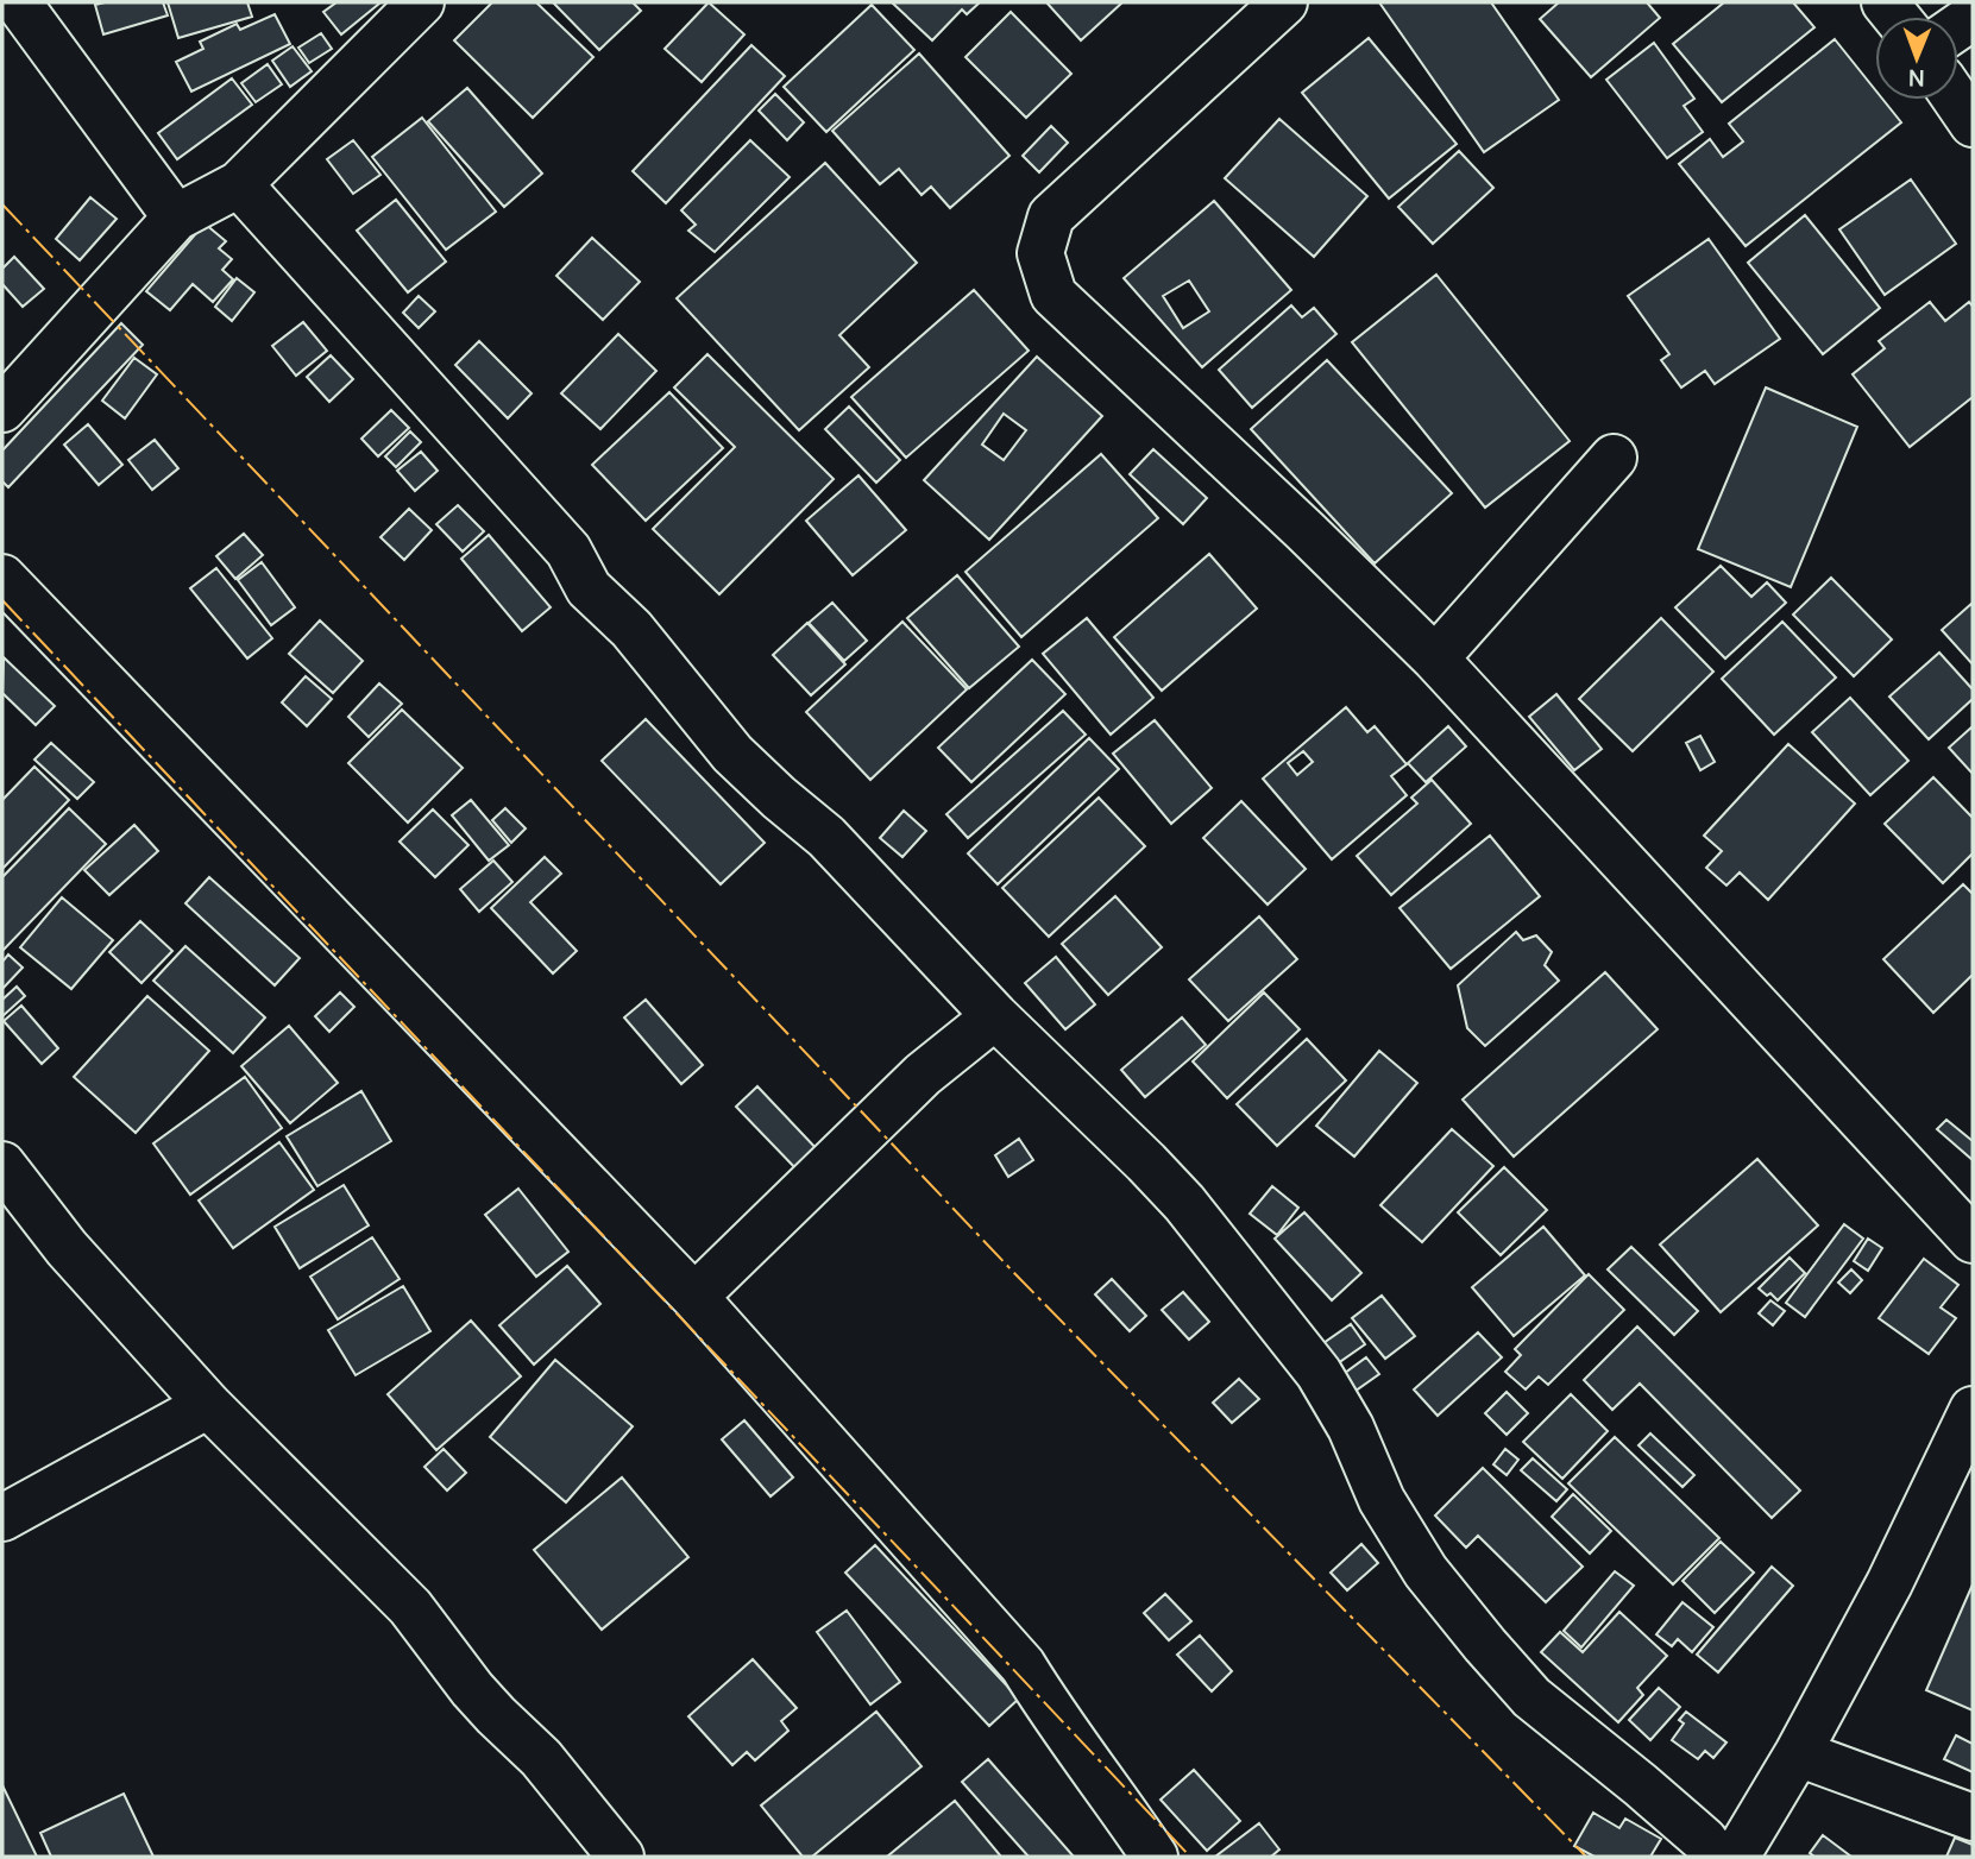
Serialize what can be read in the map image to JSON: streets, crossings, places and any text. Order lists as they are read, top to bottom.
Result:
{
  "north": "bottom"
}
